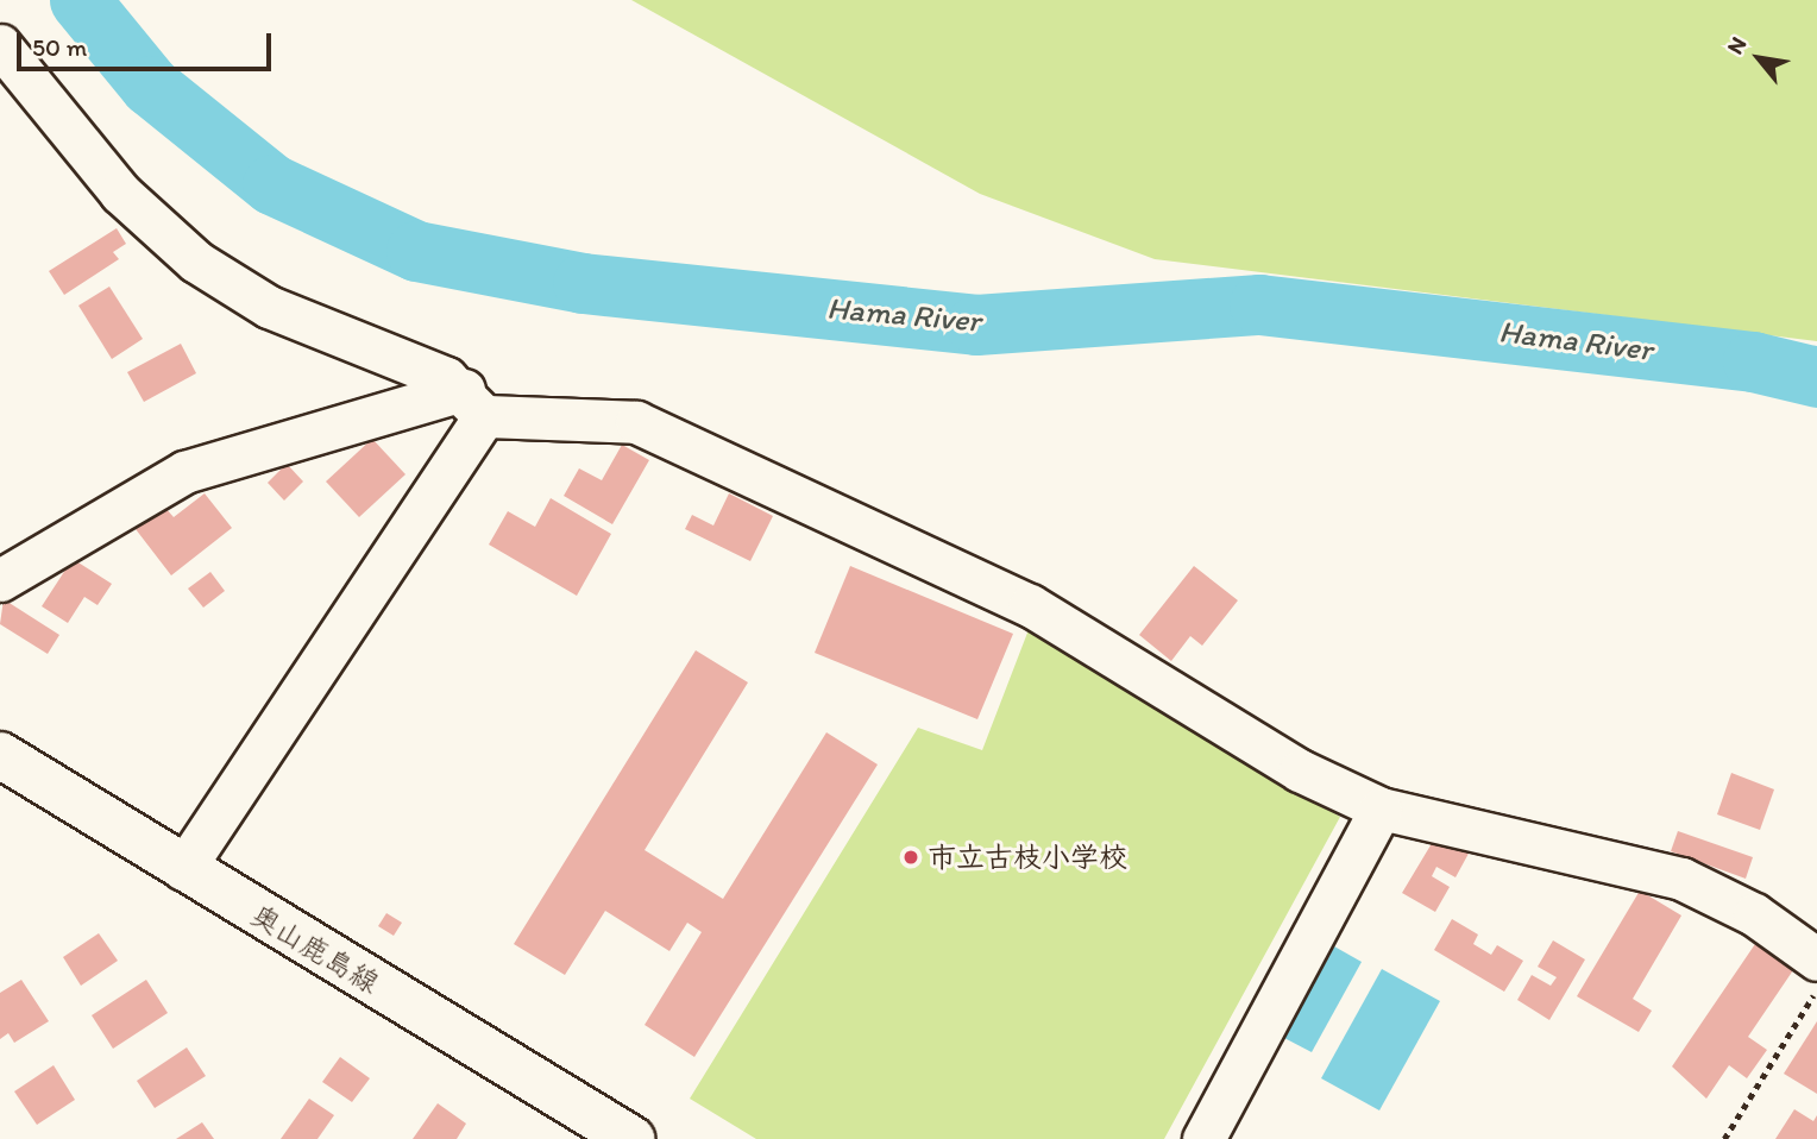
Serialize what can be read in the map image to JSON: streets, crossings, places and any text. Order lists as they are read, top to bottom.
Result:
{
  "streets": {
    "main road": ["奥山鹿島線"]
  },
  "water": ["Hama River"],
  "places": ["市立古枝小学校"],
  "scale_bar": "50 m",
  "north": "top left"
}
